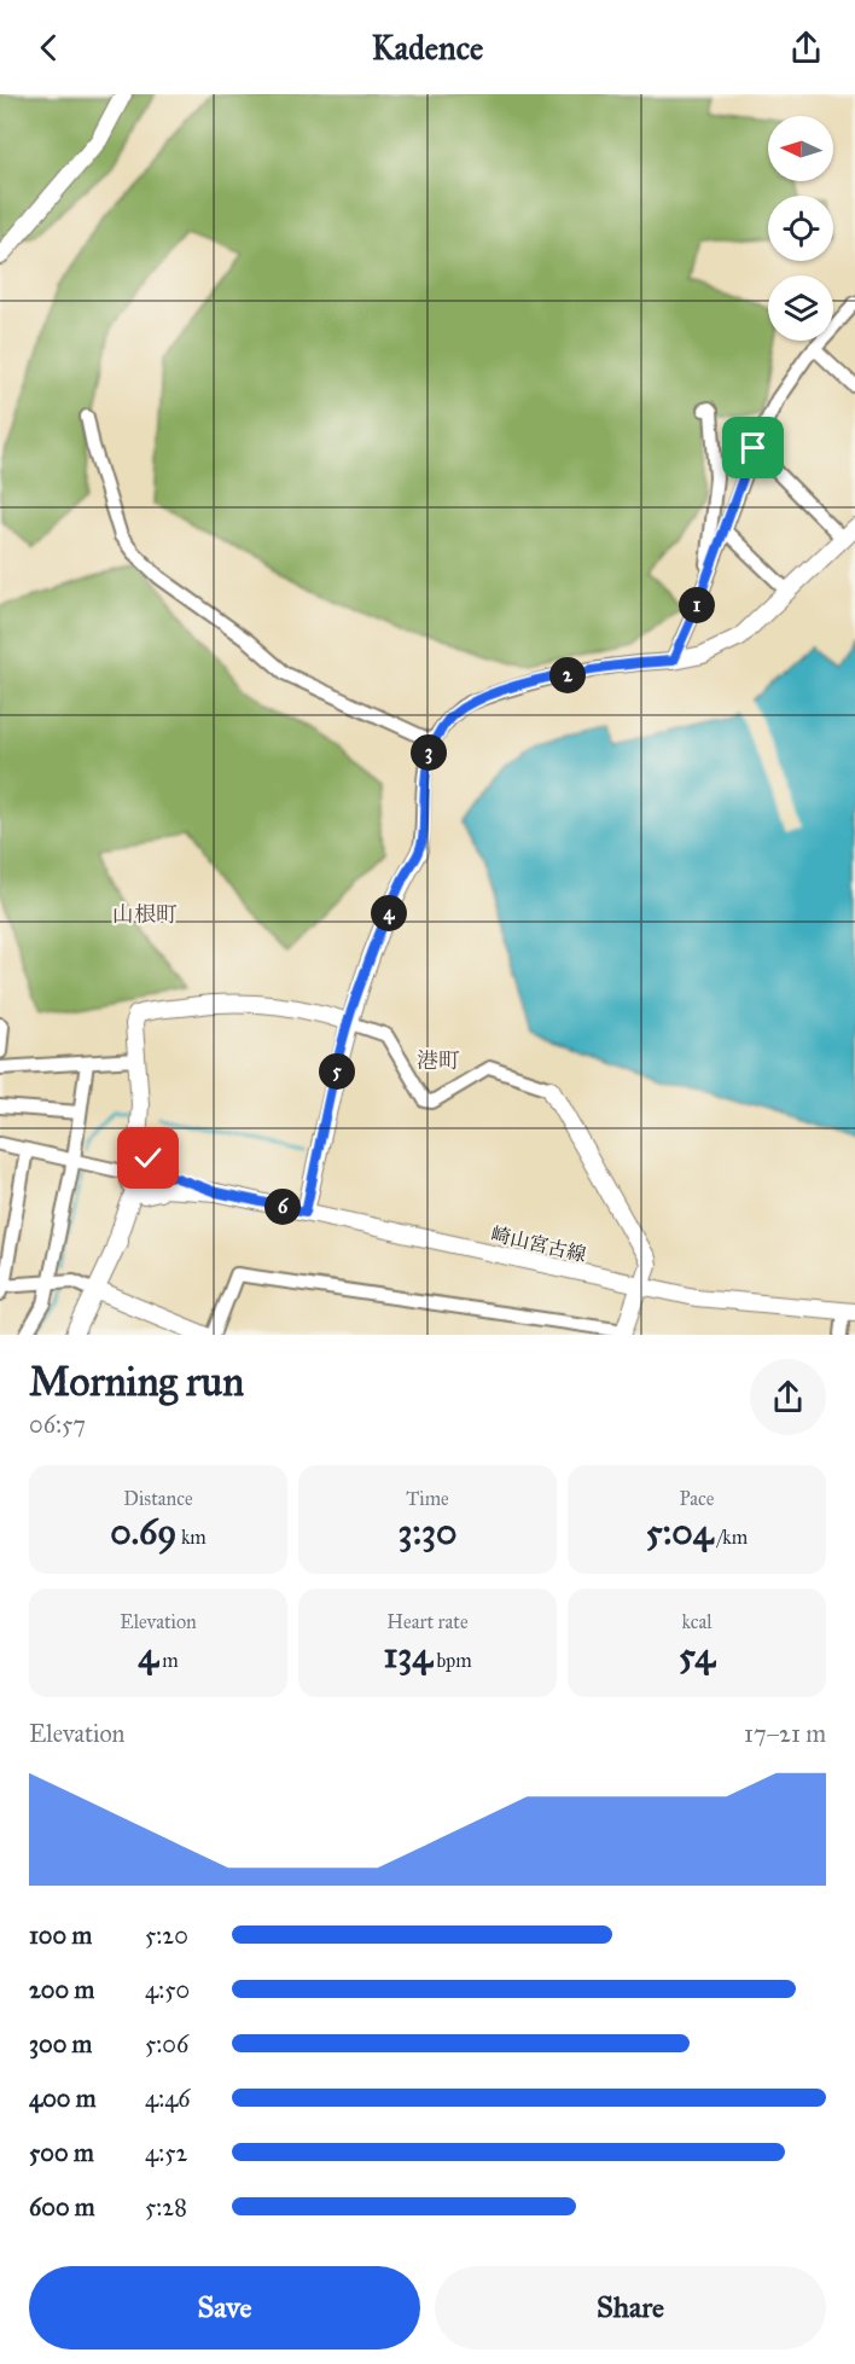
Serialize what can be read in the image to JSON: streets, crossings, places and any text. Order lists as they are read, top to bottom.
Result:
{
  "streets": {
    "street": ["崎山宮古線"]
  },
  "districts": ["山根町", "港町"],
  "north": "left",
  "page": {
    "header": "Kadence",
    "pins": [
      "1",
      "2",
      "3",
      "4",
      "5",
      "6"
    ],
    "heading": ["Morning run", "06:57"],
    "stats": [
      ["Distance", "0.69 km"],
      ["Time", "3:30"],
      ["Pace", "5:04 /km"],
      ["Elevation", "4 m"],
      ["Heart rate", "134 bpm"],
      ["kcal", "54"]
    ],
    "chart": ["Elevation", "17–21 m"],
    "list": [
      {
        "name": "100 m",
        "note": "5:20"
      },
      {
        "name": "200 m",
        "note": "4:50"
      },
      {
        "name": "300 m",
        "note": "5:06"
      },
      {
        "name": "400 m",
        "note": "4:46"
      },
      {
        "name": "500 m",
        "note": "4:52"
      },
      {
        "name": "600 m",
        "note": "5:28"
      }
    ],
    "buttons": ["Save", "Share"]
  }
}
